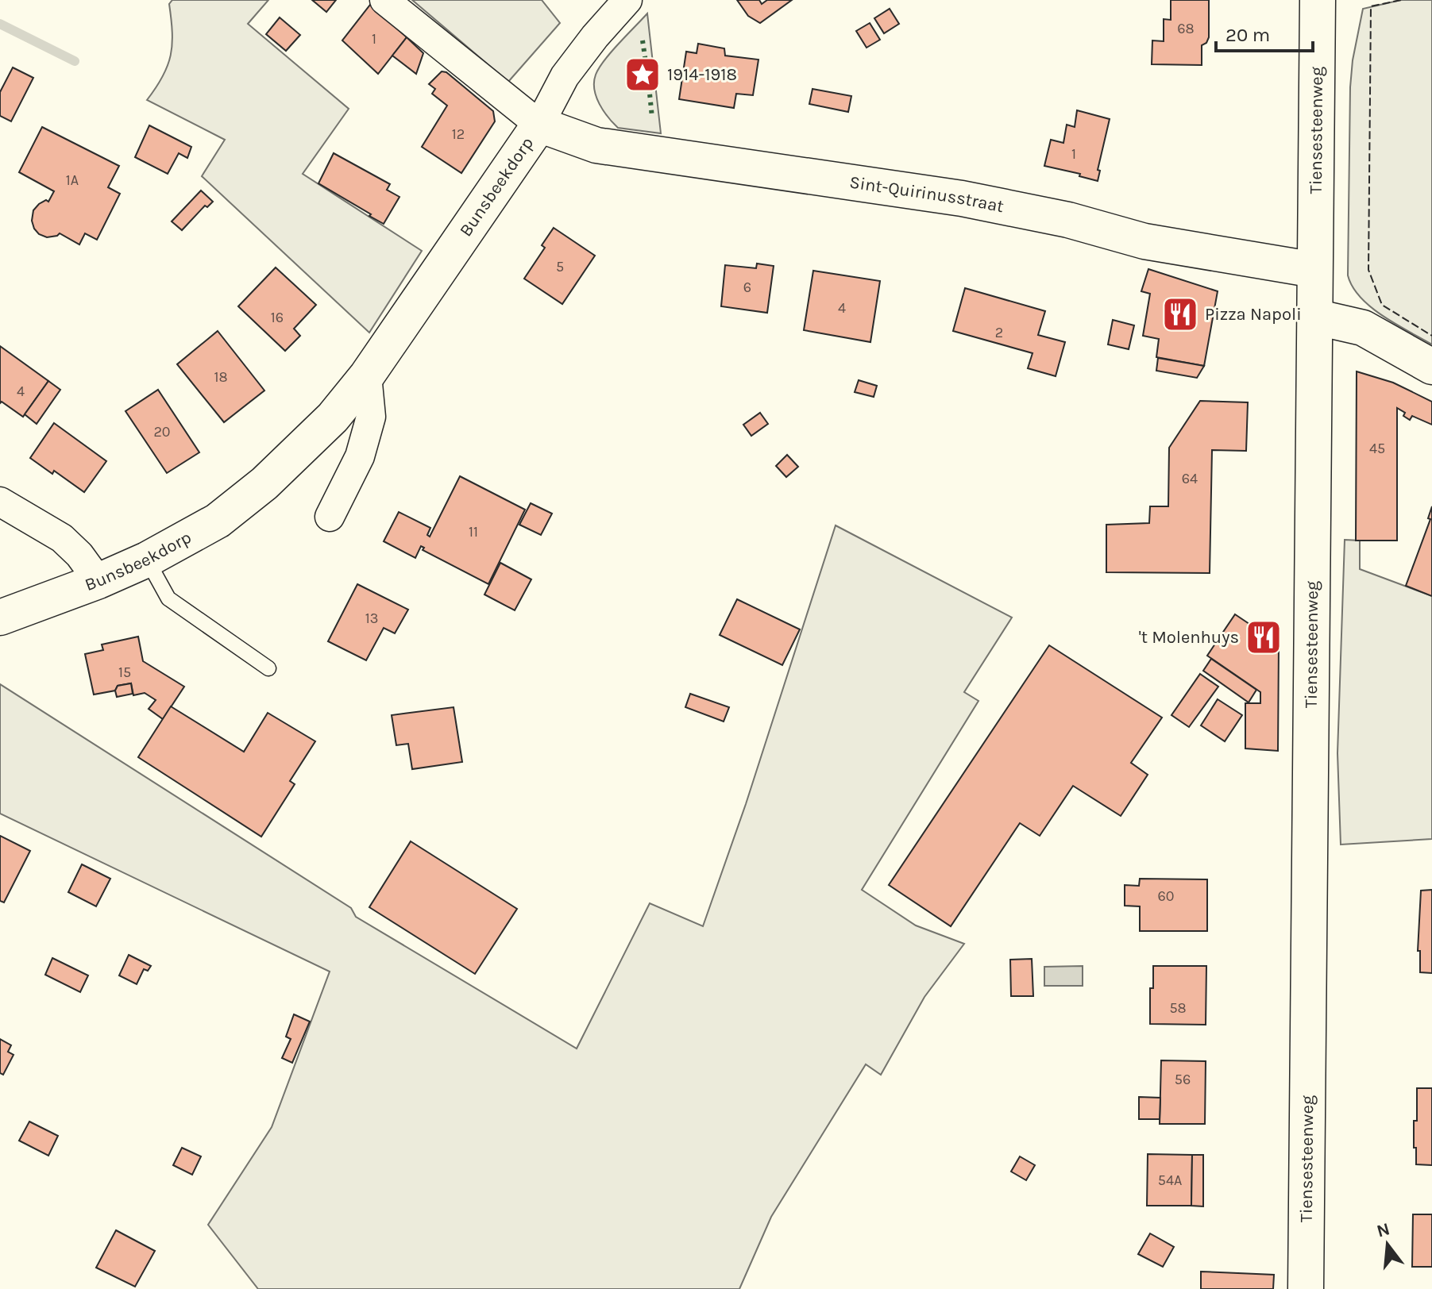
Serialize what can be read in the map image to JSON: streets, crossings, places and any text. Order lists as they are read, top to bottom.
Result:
{
  "streets": {
    "street": ["Tiensesteenweg", "Bunsbeekdorp", "Sint-Quirinusstraat"]
  },
  "crossings": [
    ["Tiensesteenweg", "Sint-Quirinusstraat"],
    ["Bunsbeekdorp", "Sint-Quirinusstraat"]
  ],
  "places": {
    "place": ["1914-1918"],
    "restaurant": ["Pizza Napoli", "'t Molenhuys"]
  },
  "house_numbers": [
    "68",
    "1",
    "12",
    "1",
    "1A",
    "5",
    "6",
    "4",
    "16",
    "2",
    "18",
    "4",
    "20",
    "45",
    "64",
    "11",
    "13",
    "15",
    "60",
    "58",
    "56",
    "54A"
  ],
  "scale_bar": "20 m",
  "north": "top"
}
